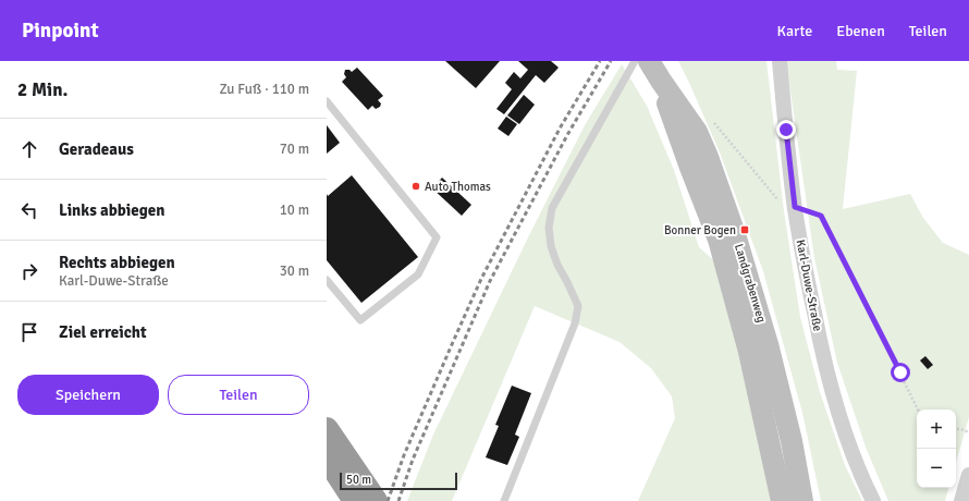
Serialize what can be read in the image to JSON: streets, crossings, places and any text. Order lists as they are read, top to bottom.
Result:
{
  "streets": {
    "main road": ["Landgrabenweg"],
    "street": ["Karl-Duwe-Straße"]
  },
  "places": {
    "other": ["Auto Thomas"],
    "transit": ["Bonner Bogen"]
  },
  "scale_bar": "50 m",
  "page": {
    "header": "Pinpoint",
    "nav": ["Karte", "Ebenen", "Teilen"],
    "heading": ["2 Min.", "Zu Fuß · 110 m"],
    "list": [
      ["Geradeaus", "70 m"],
      ["Links abbiegen", "10 m"],
      ["Rechts abbiegen", "Karl-Duwe-Straße", "30 m"],
      "Ziel erreicht"
    ],
    "buttons": ["Speichern", "Teilen"],
    "map_buttons": ["+", "−"],
    "scale": "50 m"
  }
}
